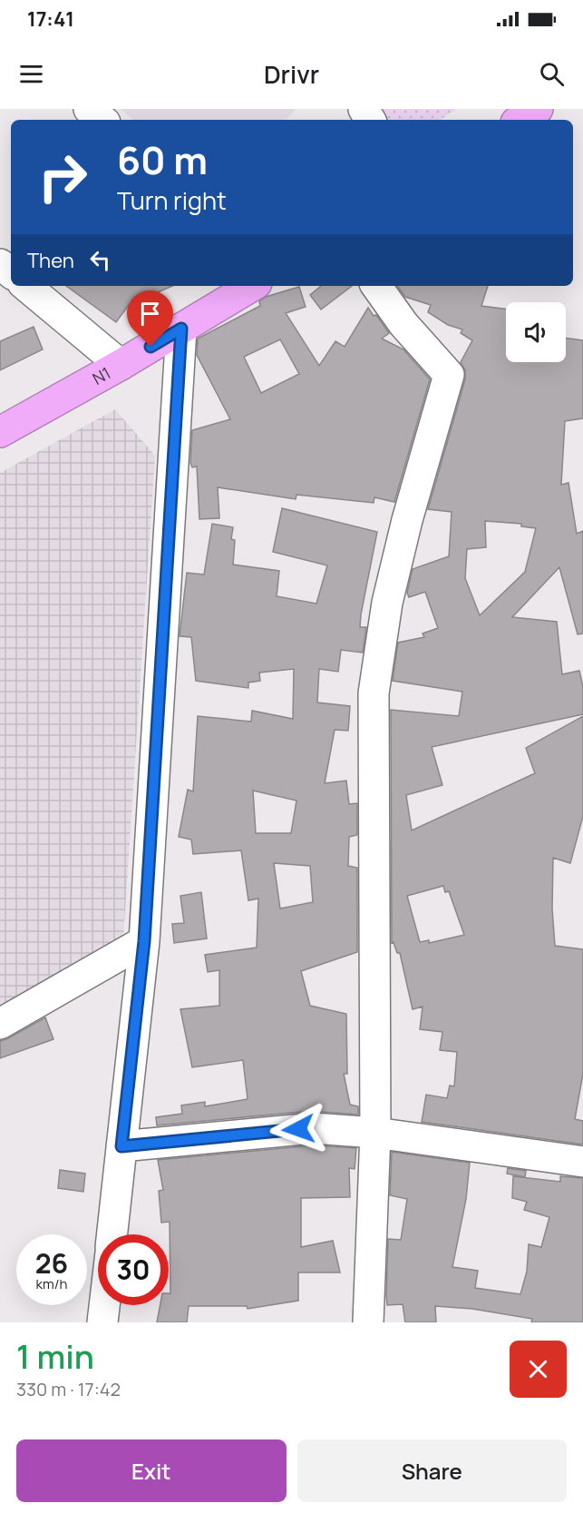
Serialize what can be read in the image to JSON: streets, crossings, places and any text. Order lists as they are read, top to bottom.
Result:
{
  "streets": {
    "highway": ["N1"]
  },
  "page": {
    "status": "17:41",
    "header": "Drivr",
    "turn": ["60 m", "Turn right"],
    "then": "Then",
    "speed": "26 km/h",
    "limit": "30",
    "heading": ["1 min", "330 m · 17:42"],
    "buttons": ["Exit", "Share"]
  }
}
